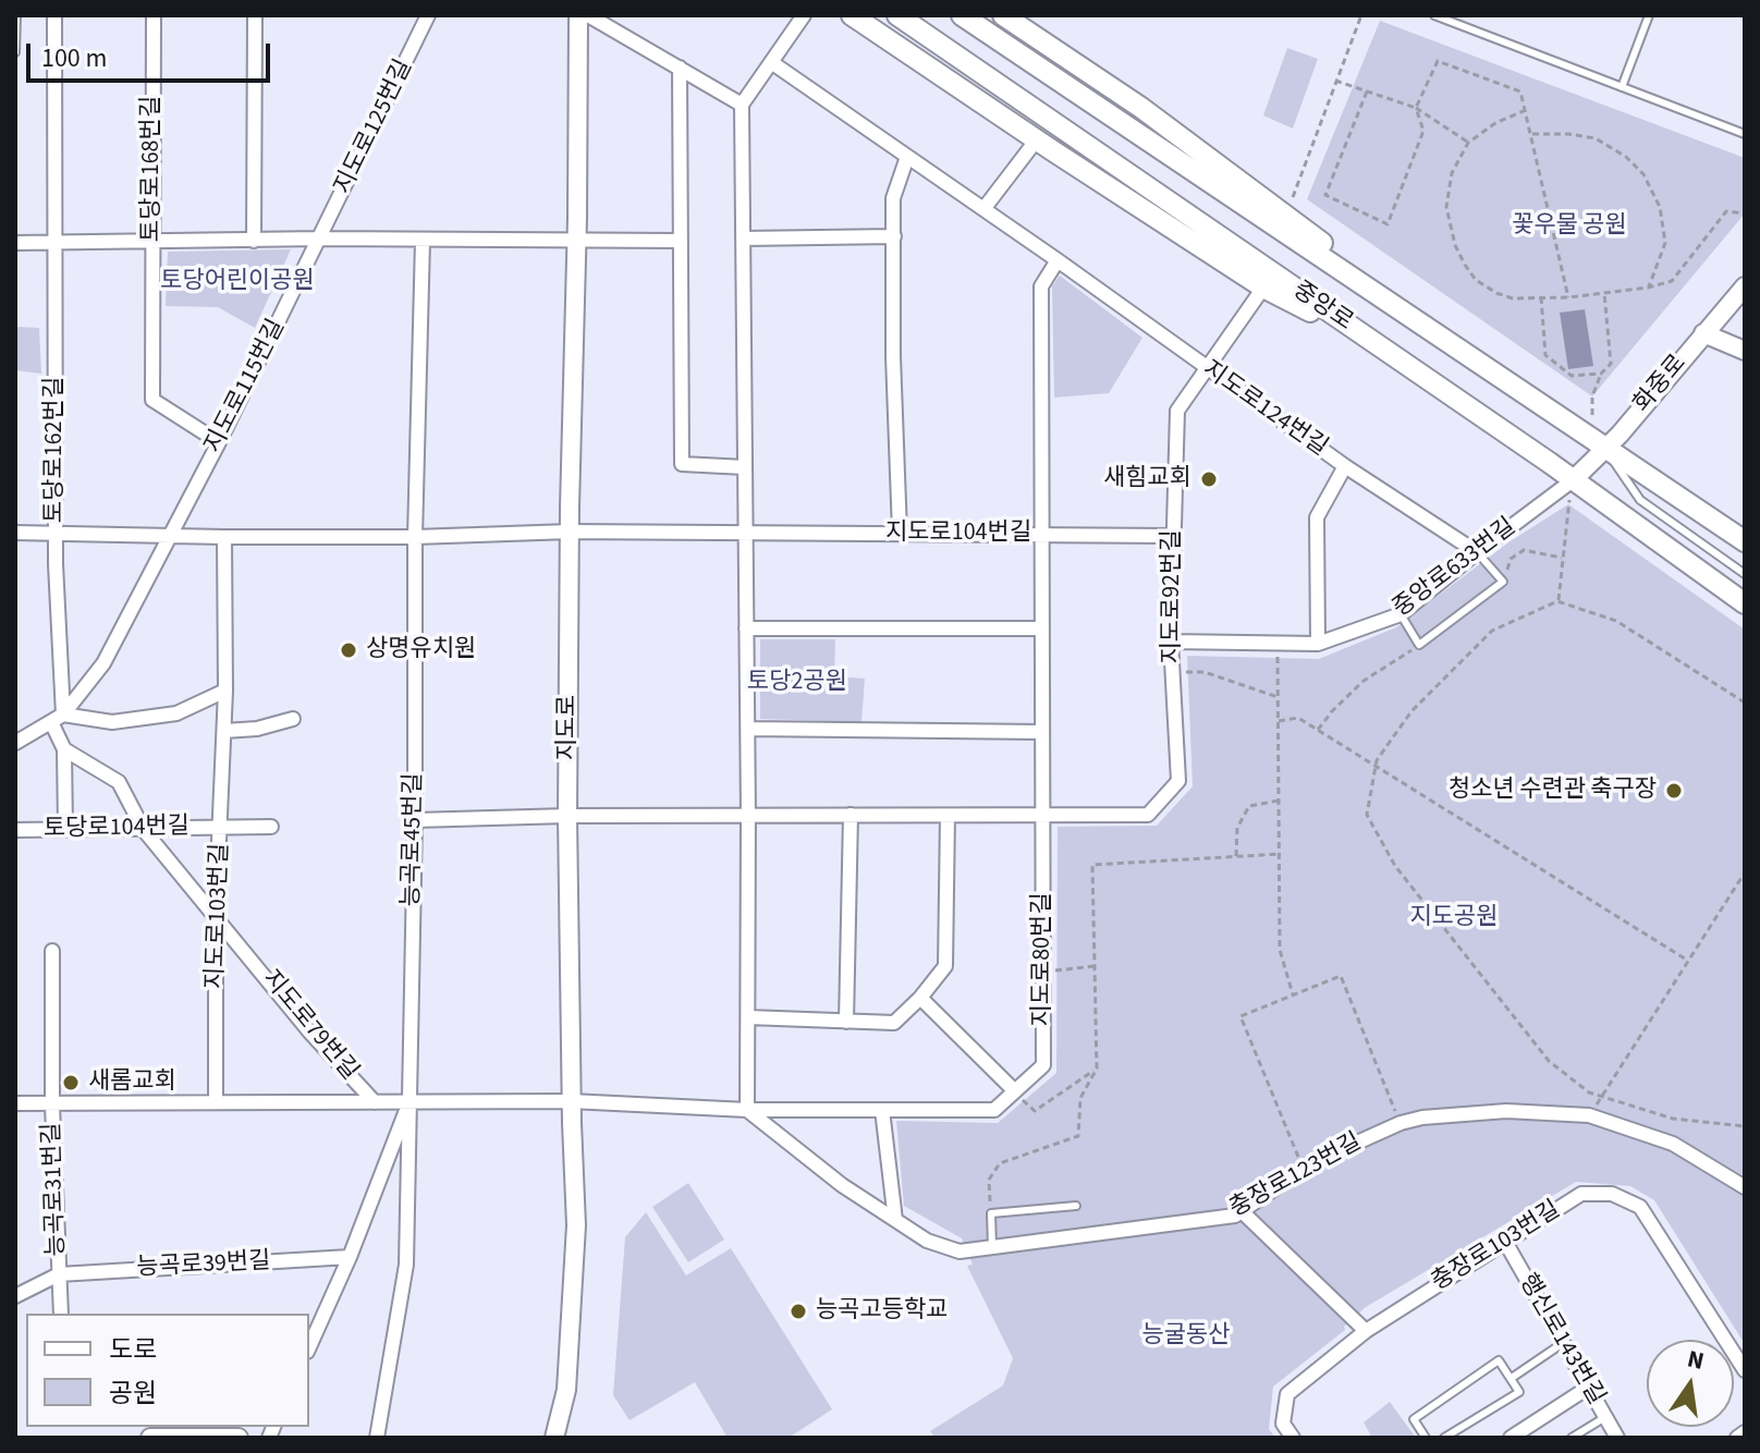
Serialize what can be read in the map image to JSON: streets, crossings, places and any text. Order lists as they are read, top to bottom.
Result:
{
  "streets": {
    "main road": ["중앙로", "화중로", "지도로"],
    "street": [
      "지도로125번길",
      "토당로168번길",
      "지도로115번길",
      "지도로124번길",
      "토당로162번길",
      "지도로104번길",
      "중앙로633번길",
      "지도로92번길",
      "토당로104번길",
      "능곡로45번길",
      "지도로103번길",
      "지도로80번길",
      "지도로79번길",
      "충장로123번길",
      "능곡로31번길",
      "충장로103번길",
      "능곡로39번길",
      "행신로143번길"
    ]
  },
  "crossings": [
    ["지도로125번길", "지도로115번길"],
    ["토당로168번길", "지도로115번길"],
    ["중앙로", "화중로"],
    ["중앙로", "중앙로633번길"],
    ["화중로", "중앙로633번길"],
    ["지도로124번길", "중앙로633번길"],
    ["지도로124번길", "지도로92번길"],
    ["토당로162번길", "토당로104번길"],
    ["토당로162번길", "지도로79번길"],
    ["지도로104번길", "지도로92번길"],
    ["지도로104번길", "지도로"],
    ["중앙로633번길", "지도로92번길"],
    ["지도로92번길", "지도로"],
    ["지도로92번길", "능곡로45번길"],
    ["지도로92번길", "지도로80번길"],
    ["지도로", "지도로80번길"],
    ["지도로", "지도로79번길"],
    ["토당로104번길", "지도로103번길"],
    ["토당로104번길", "지도로79번길"],
    ["능곡로45번길", "지도로79번길"],
    ["지도로103번길", "지도로79번길"],
    ["지도로80번길", "지도로79번길"],
    ["지도로79번길", "능곡로31번길"],
    ["능곡로31번길", "능곡로39번길"],
    ["충장로103번길", "행신로143번길"]
  ],
  "parks": [
    "꽃우물 공원",
    "토당어린이공원",
    "토당2공원",
    "지도공원",
    "능굴동산"
  ],
  "places": [
    "새힘교회",
    "상명유치원",
    "청소년 수련관 축구장",
    "새롬교회",
    "능곡고등학교"
  ],
  "legend": ["도로", "공원"],
  "scale_bar": "100 m",
  "north": "top"
}
